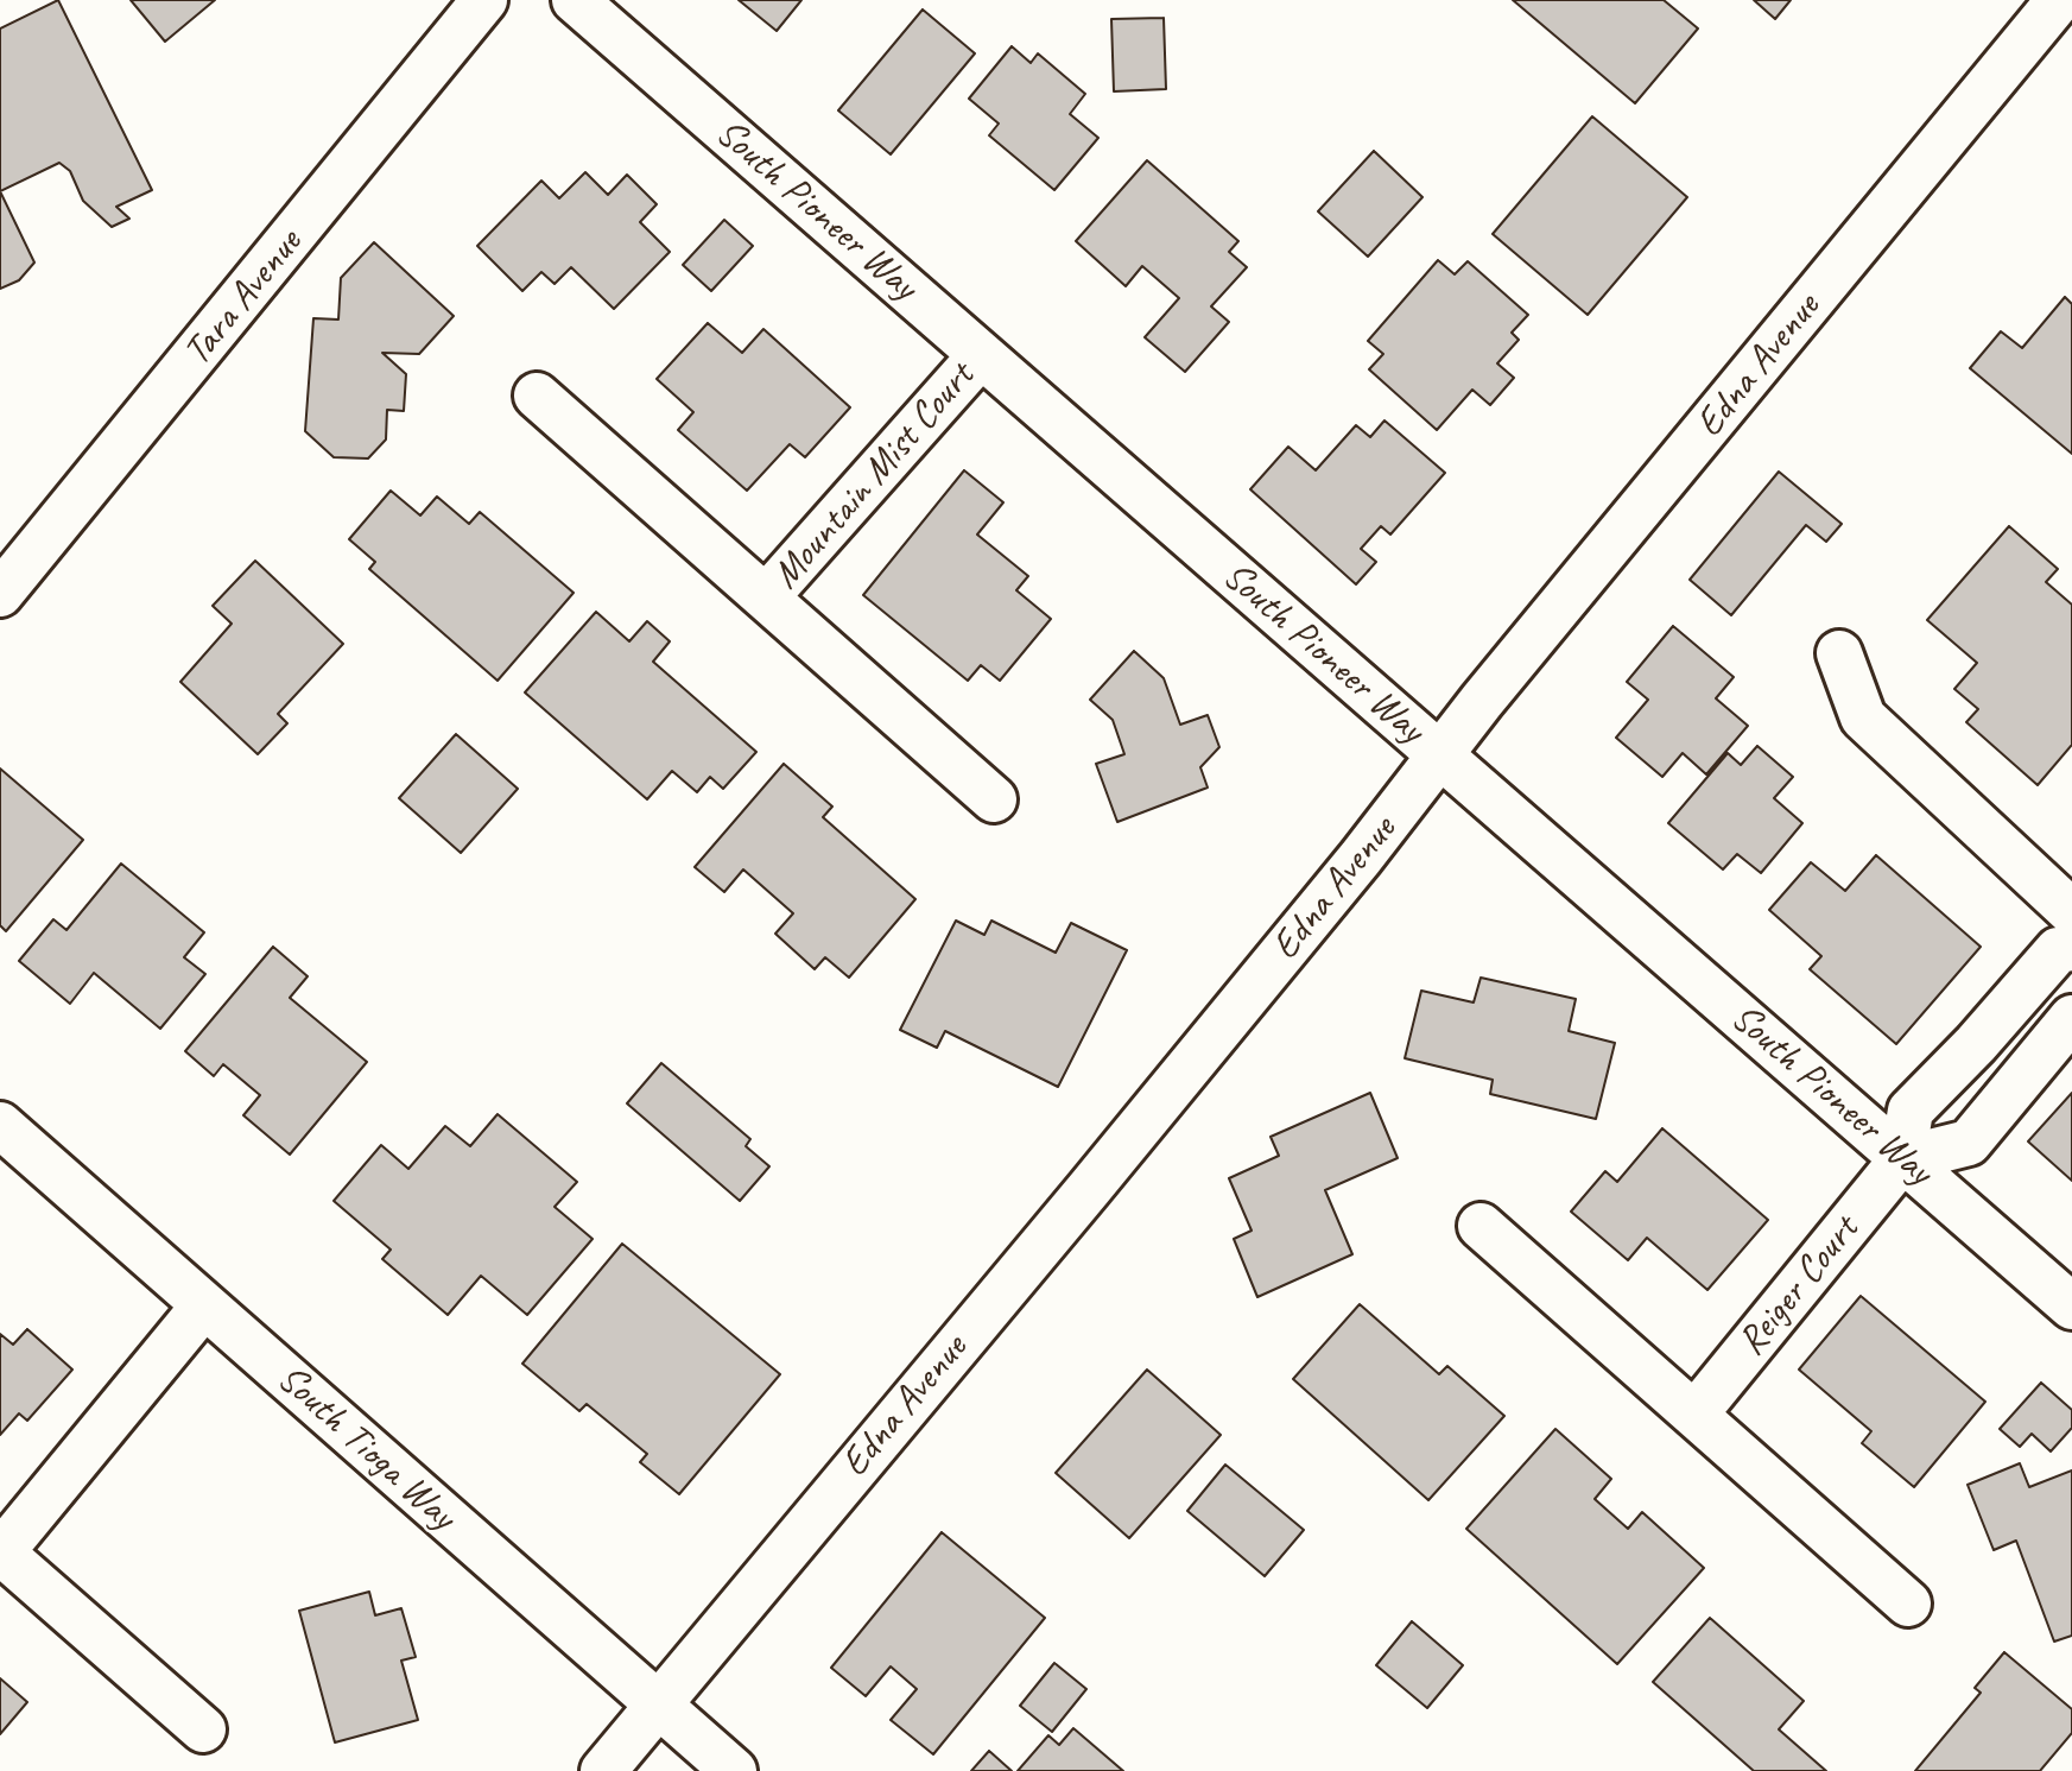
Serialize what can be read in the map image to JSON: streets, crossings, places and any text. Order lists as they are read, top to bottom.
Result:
{
  "streets": {
    "street": [
      "South Pioneer Way",
      "Tara Avenue",
      "Edna Avenue",
      "Mountain Mist Court",
      "Reiger Court",
      "South Tioga Way"
    ]
  },
  "crossings": [
    ["South Pioneer Way", "Edna Avenue"],
    ["South Pioneer Way", "Mountain Mist Court"],
    ["South Pioneer Way", "Reiger Court"],
    ["Edna Avenue", "South Tioga Way"]
  ]
}
